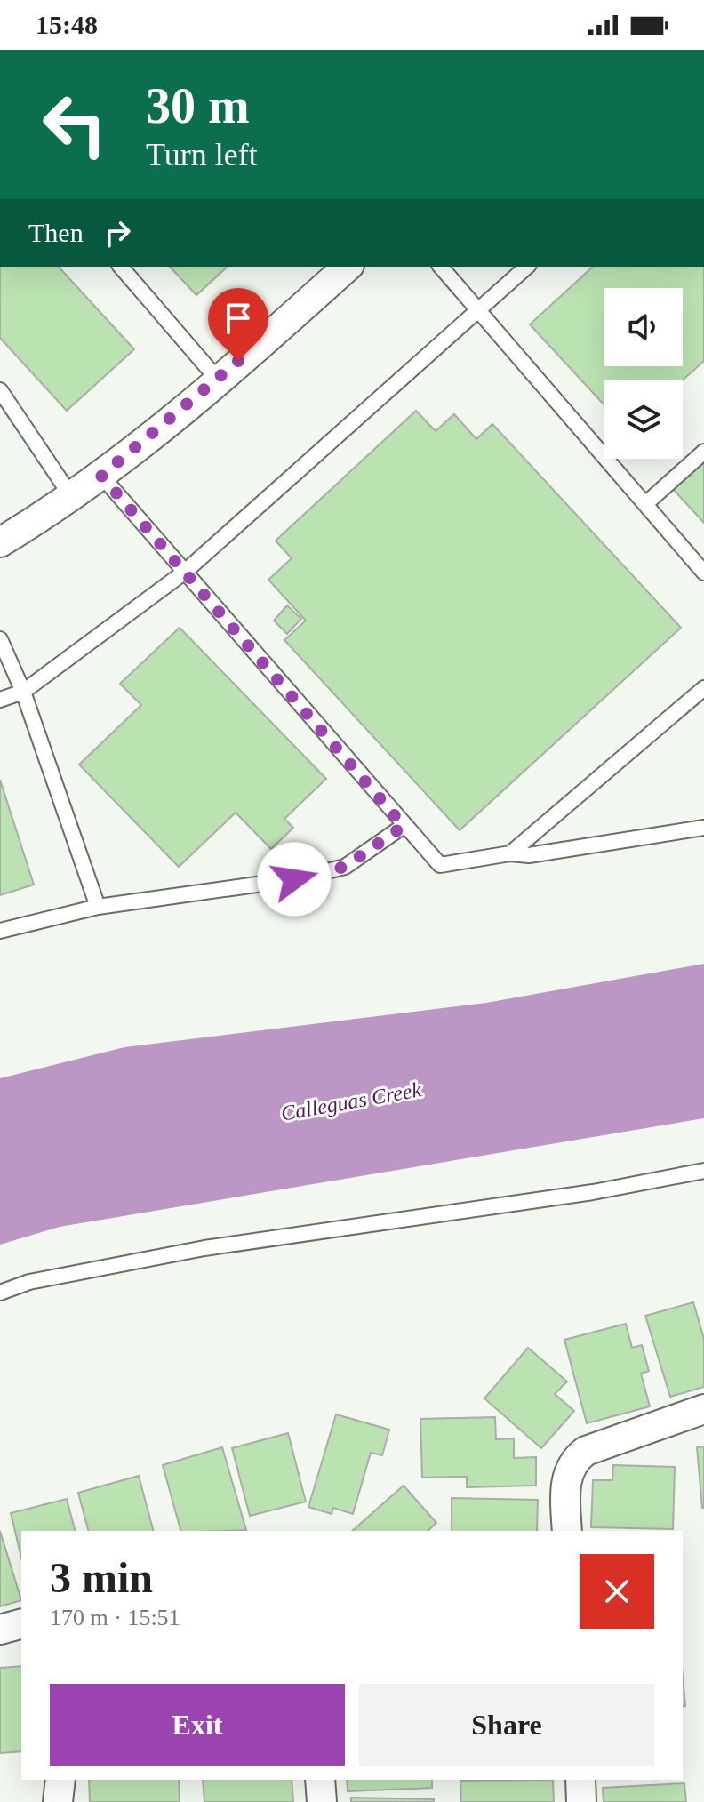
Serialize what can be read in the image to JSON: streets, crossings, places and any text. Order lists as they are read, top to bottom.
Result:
{
  "water": ["Calleguas Creek"],
  "page": {
    "status": "15:48",
    "turn": ["30 m", "Turn left"],
    "then": "Then",
    "heading": ["3 min", "170 m · 15:51"],
    "buttons": ["Exit", "Share"]
  }
}
